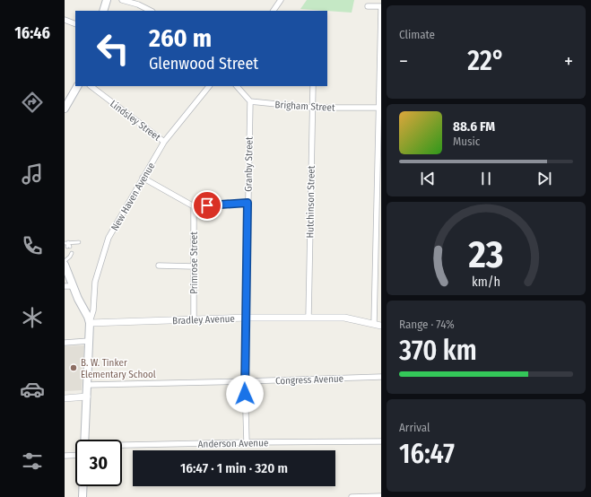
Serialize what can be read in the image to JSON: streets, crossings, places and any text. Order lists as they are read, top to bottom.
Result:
{
  "streets": {
    "street": [
      "Brigham Street",
      "Lindsley Street",
      "Granby Street",
      "New Haven Avenue",
      "Hutchinson Street",
      "Primrose Street",
      "Bradley Avenue",
      "Congress Avenue",
      "Anderson Avenue"
    ]
  },
  "crossings": [
    ["Brigham Street", "Granby Street"],
    ["Brigham Street", "Hutchinson Street"],
    ["Lindsley Street", "New Haven Avenue"],
    ["Granby Street", "Bradley Avenue"],
    ["Granby Street", "Congress Avenue"],
    ["Granby Street", "Anderson Avenue"],
    ["New Haven Avenue", "Bradley Avenue"],
    ["Hutchinson Street", "Bradley Avenue"],
    ["Primrose Street", "Bradley Avenue"]
  ],
  "places": ["B. W. Tinker Elementary School"],
  "page": {
    "tabs": "16:46",
    "tile": [
      "Climate",
      ["Range · 74%", "370 km"],
      ["Arrival", "16:47"]
    ],
    "turn": ["260 m", "Glenwood Street"],
    "heat": ["−", "22°", "+"],
    "song": ["88.6 FM", "Music"],
    "limit": "30",
    "trip": "16:47 · 1 min · 320 m",
    "gauge": ["23", "km/h"]
  }
}
